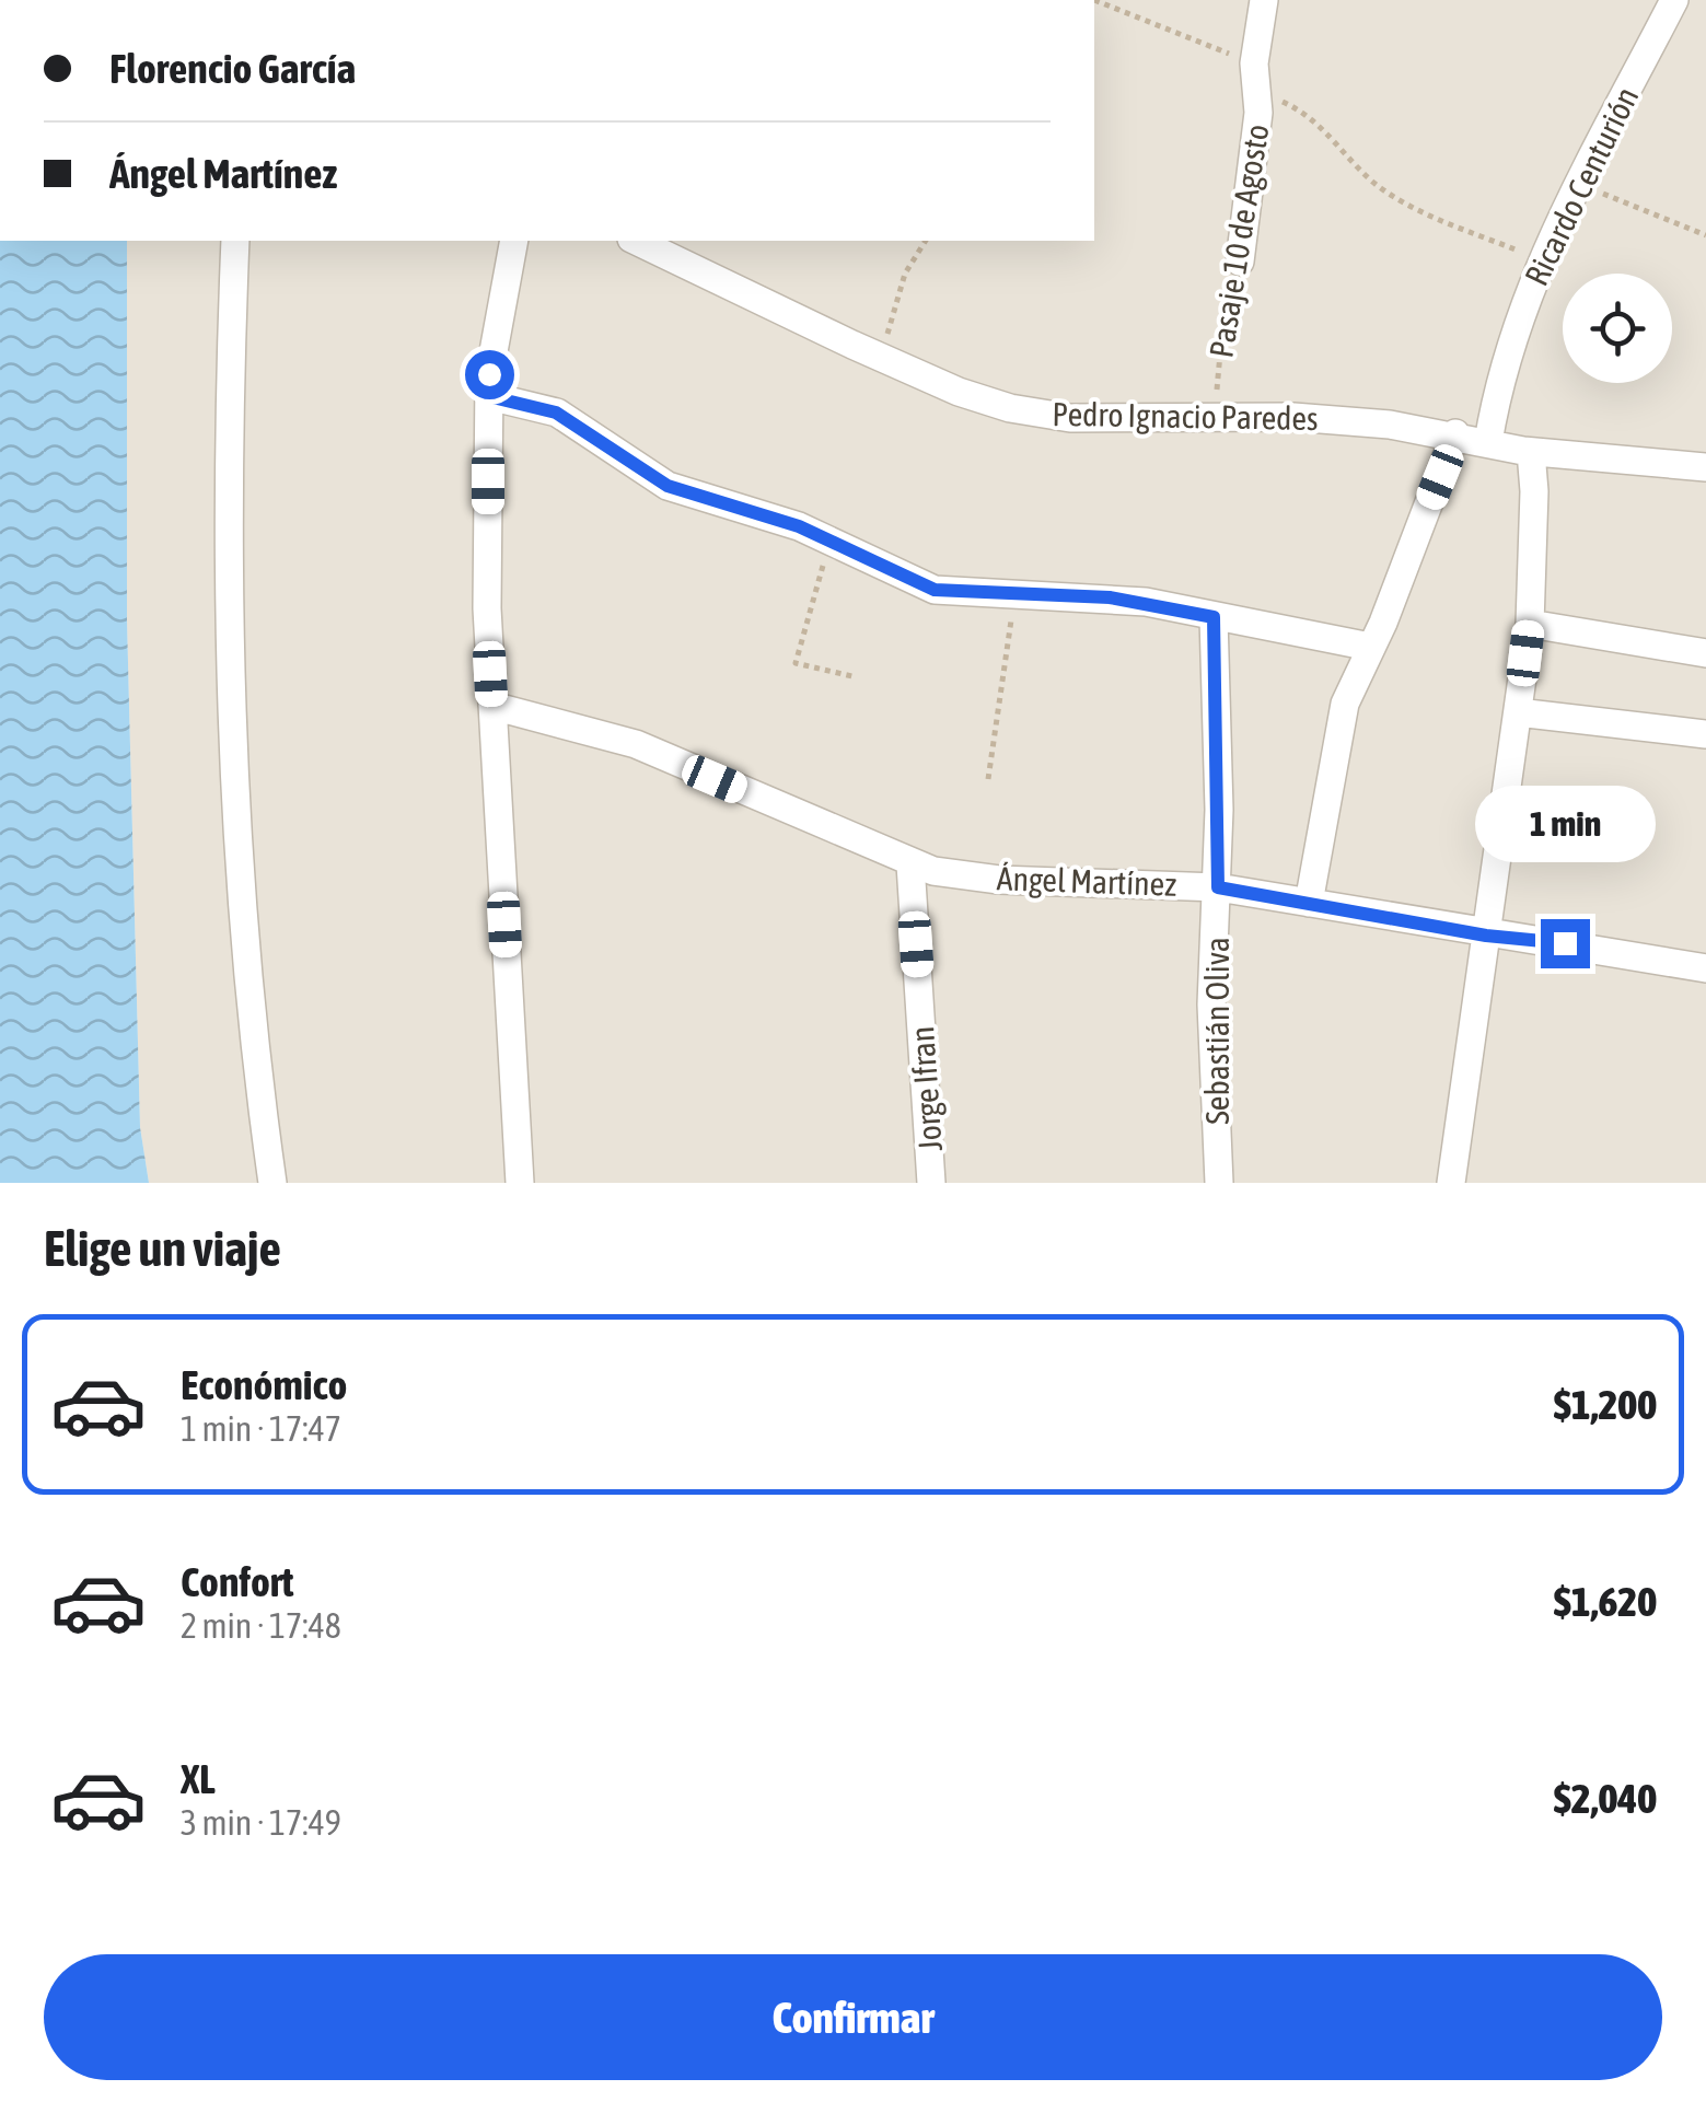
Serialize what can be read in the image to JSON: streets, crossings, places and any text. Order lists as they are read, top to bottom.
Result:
{
  "streets": {
    "street": [
      "Ricardo Centurión",
      "Pasaje 10 de Agosto",
      "Pedro Ignacio Paredes",
      "Ángel Martínez",
      "Sebastián Oliva",
      "Jorge Ifran"
    ]
  },
  "crossings": [
    ["Ricardo Centurión", "Pedro Ignacio Paredes"],
    ["Pasaje 10 de Agosto", "Pedro Ignacio Paredes"],
    ["Ángel Martínez", "Sebastián Oliva"],
    ["Ángel Martínez", "Jorge Ifran"]
  ],
  "page": {
    "banner": ["Florencio García", "Ángel Martínez"],
    "bubble": "1 min",
    "heading": "Elige un viaje",
    "list": [
      {
        "name": "Económico",
        "note": "1 min · 17:47",
        "value": "$1,200"
      },
      {
        "name": "Confort",
        "note": "2 min · 17:48",
        "value": "$1,620"
      },
      {
        "name": "XL",
        "note": "3 min · 17:49",
        "value": "$2,040"
      }
    ],
    "buttons": "Confirmar"
  }
}
